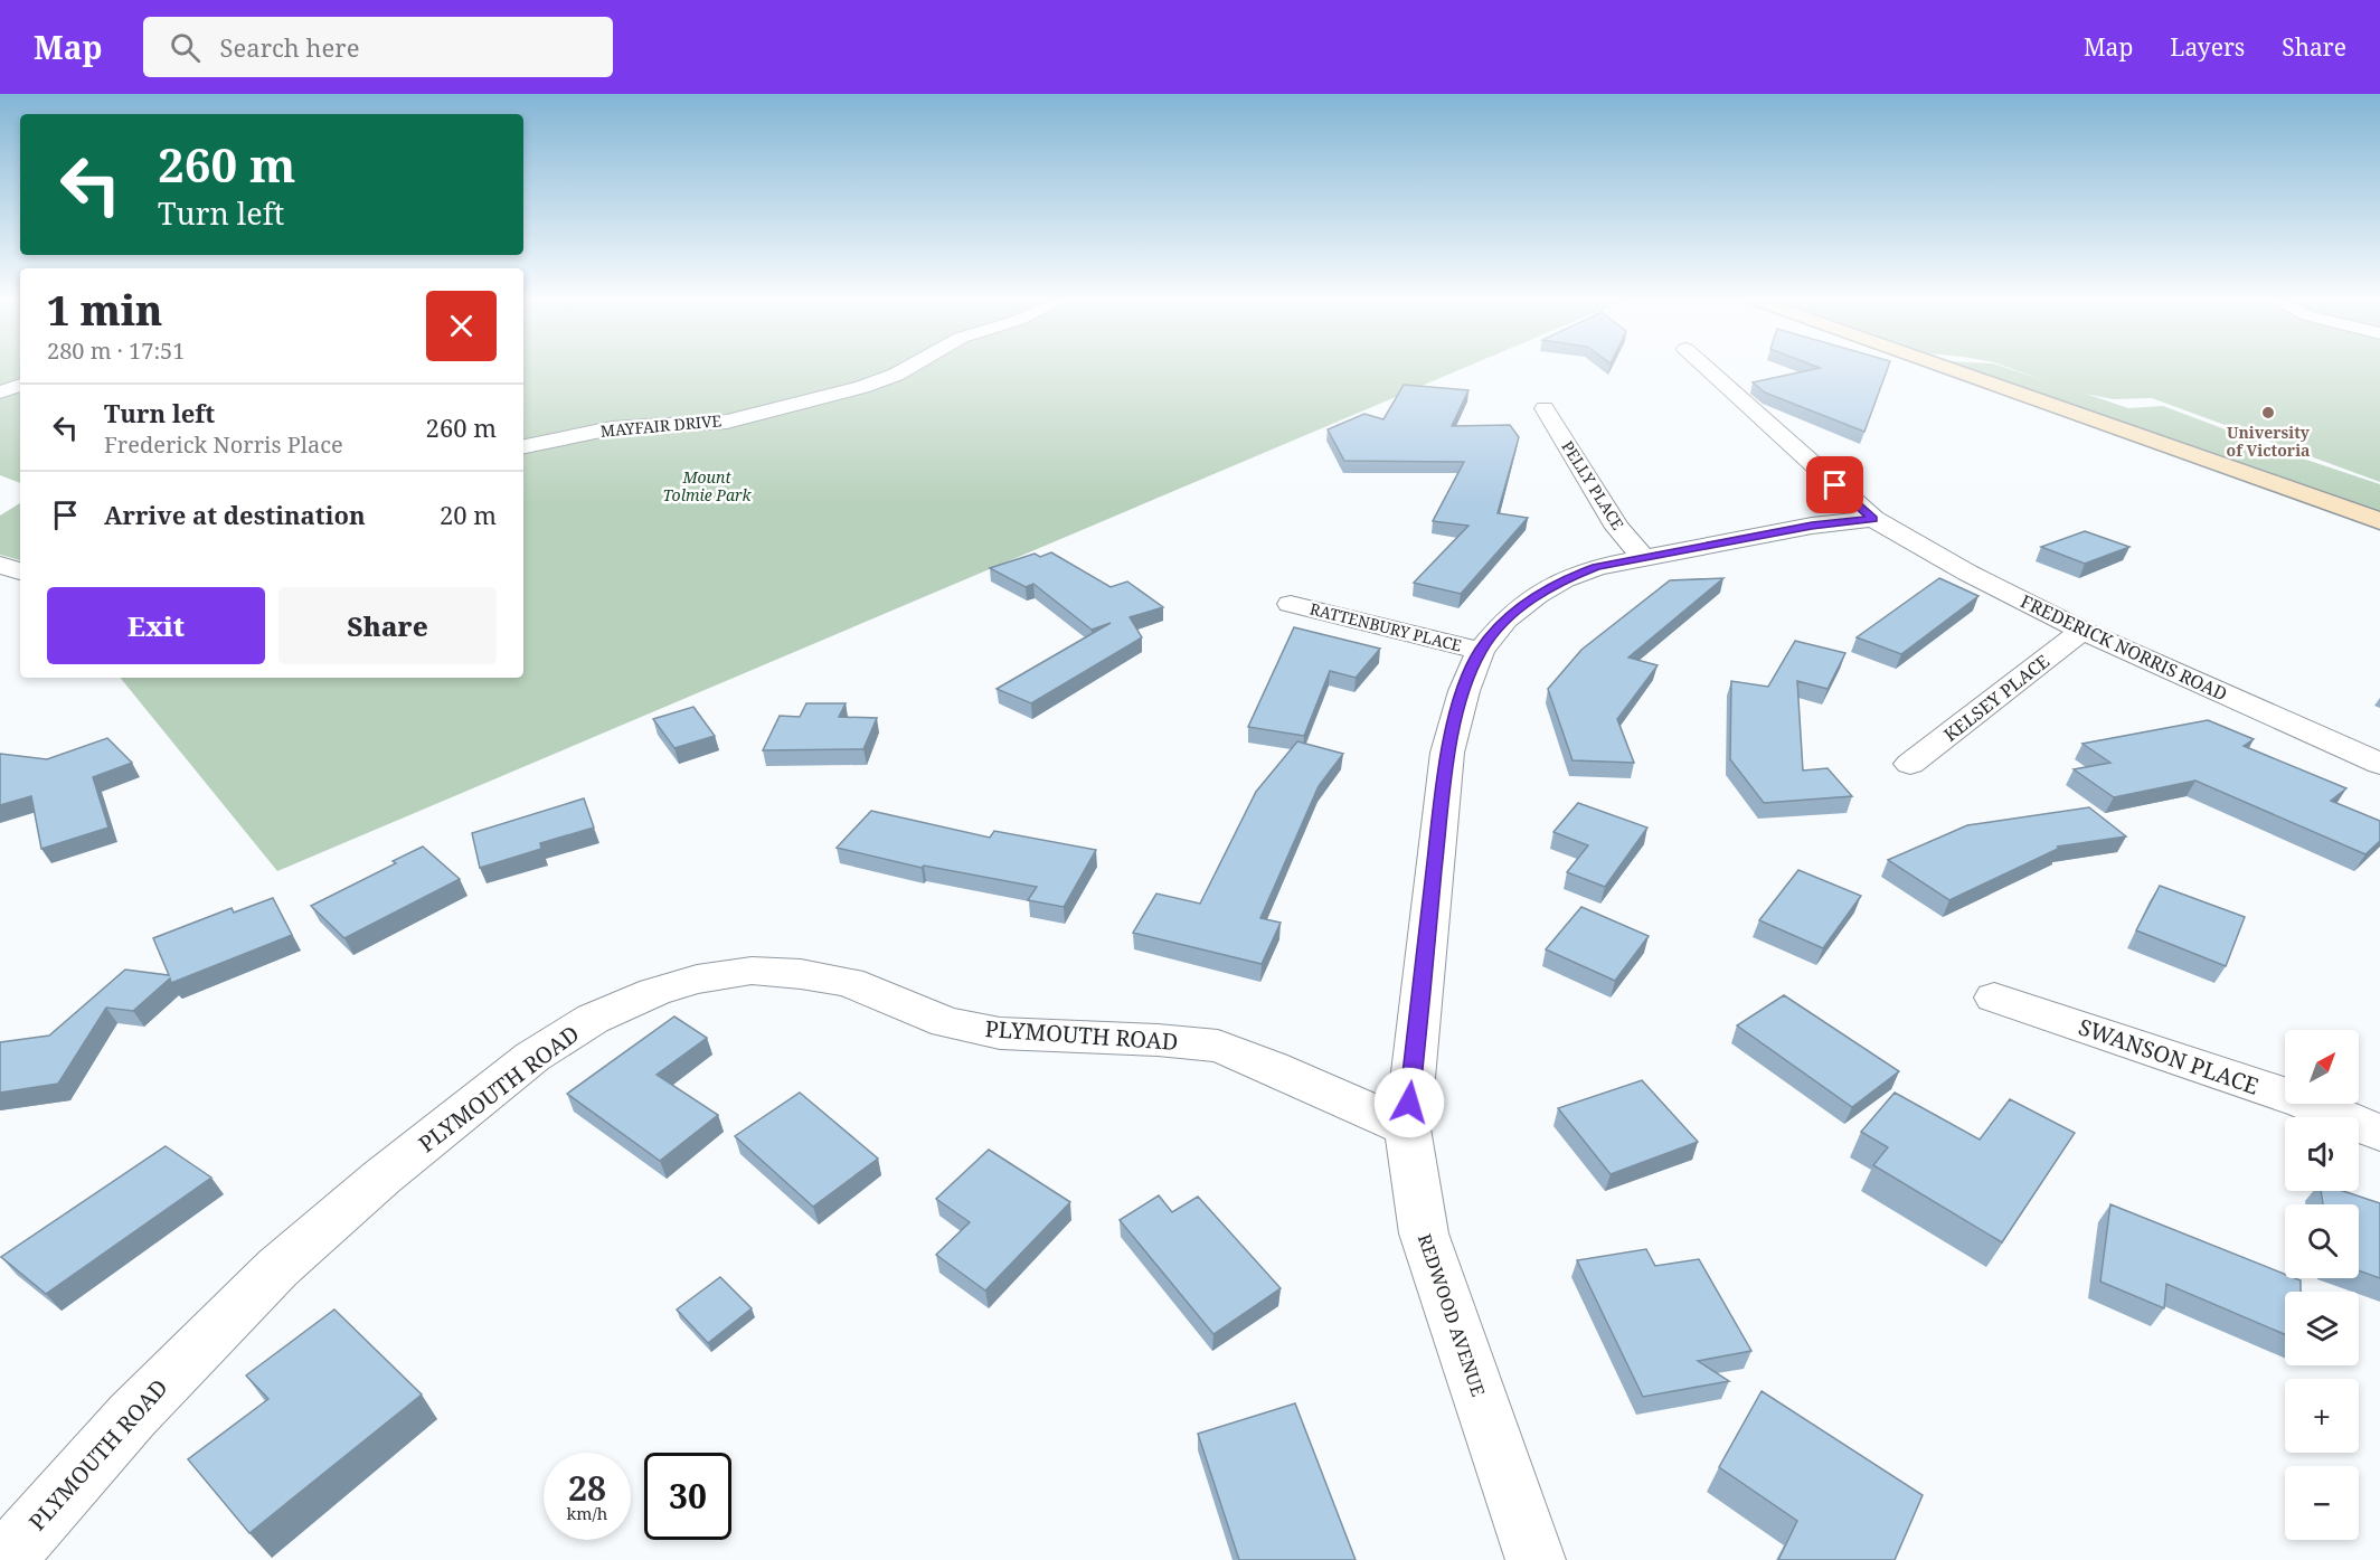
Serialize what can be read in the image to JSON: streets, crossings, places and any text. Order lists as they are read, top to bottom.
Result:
{
  "streets": {
    "street": [
      "MAYFAIR DRIVE",
      "PELLY PLACE",
      "RATTENBURY PLACE",
      "FREDERICK NORRIS ROAD",
      "KELSEY PLACE",
      "PLYMOUTH ROAD",
      "SWANSON PLACE",
      "REDWOOD AVENUE"
    ]
  },
  "crossings": [
    ["PELLY PLACE", "REDWOOD AVENUE"],
    ["RATTENBURY PLACE", "REDWOOD AVENUE"],
    ["FREDERICK NORRIS ROAD", "KELSEY PLACE"],
    ["FREDERICK NORRIS ROAD", "REDWOOD AVENUE"],
    ["PLYMOUTH ROAD", "REDWOOD AVENUE"]
  ],
  "parks": ["Mount Tolmie Park"],
  "places": ["University of Victoria"],
  "north": "top right",
  "page": {
    "header": "Map",
    "search": "Search here",
    "nav": ["Map", "Layers", "Share"],
    "turn": ["260 m", "Turn left"],
    "heading": ["1 min", "280 m · 17:51"],
    "list": [
      {
        "name": "Turn left",
        "note": "Frederick Norris Place",
        "value": "260 m"
      },
      {
        "name": "Arrive at destination",
        "value": "20 m"
      }
    ],
    "buttons": ["Exit", "Share"],
    "map_buttons": ["+", "−"],
    "speed": "28 km/h",
    "limit": "30"
  }
}
